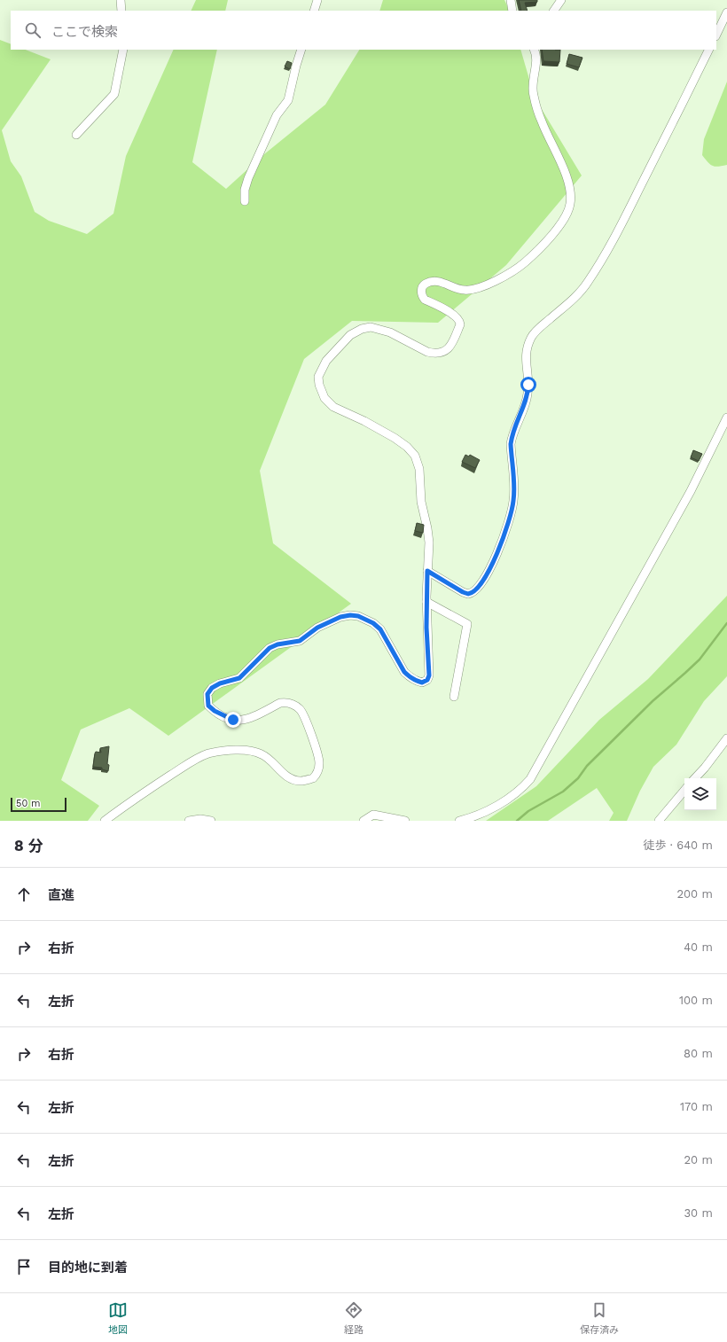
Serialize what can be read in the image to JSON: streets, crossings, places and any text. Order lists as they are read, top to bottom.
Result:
{
  "scale_bar": "50 m",
  "page": {
    "search": "ここで検索",
    "scale": "50 m",
    "heading": ["8 分", "徒歩 · 640 m"],
    "list": [
      ["直進", "200 m"],
      ["右折", "40 m"],
      ["左折", "100 m"],
      ["右折", "80 m"],
      ["左折", "170 m"],
      ["左折", "20 m"],
      ["左折", "30 m"],
      "目的地に到着"
    ],
    "nav": ["地図", "経路", "保存済み"]
  }
}
